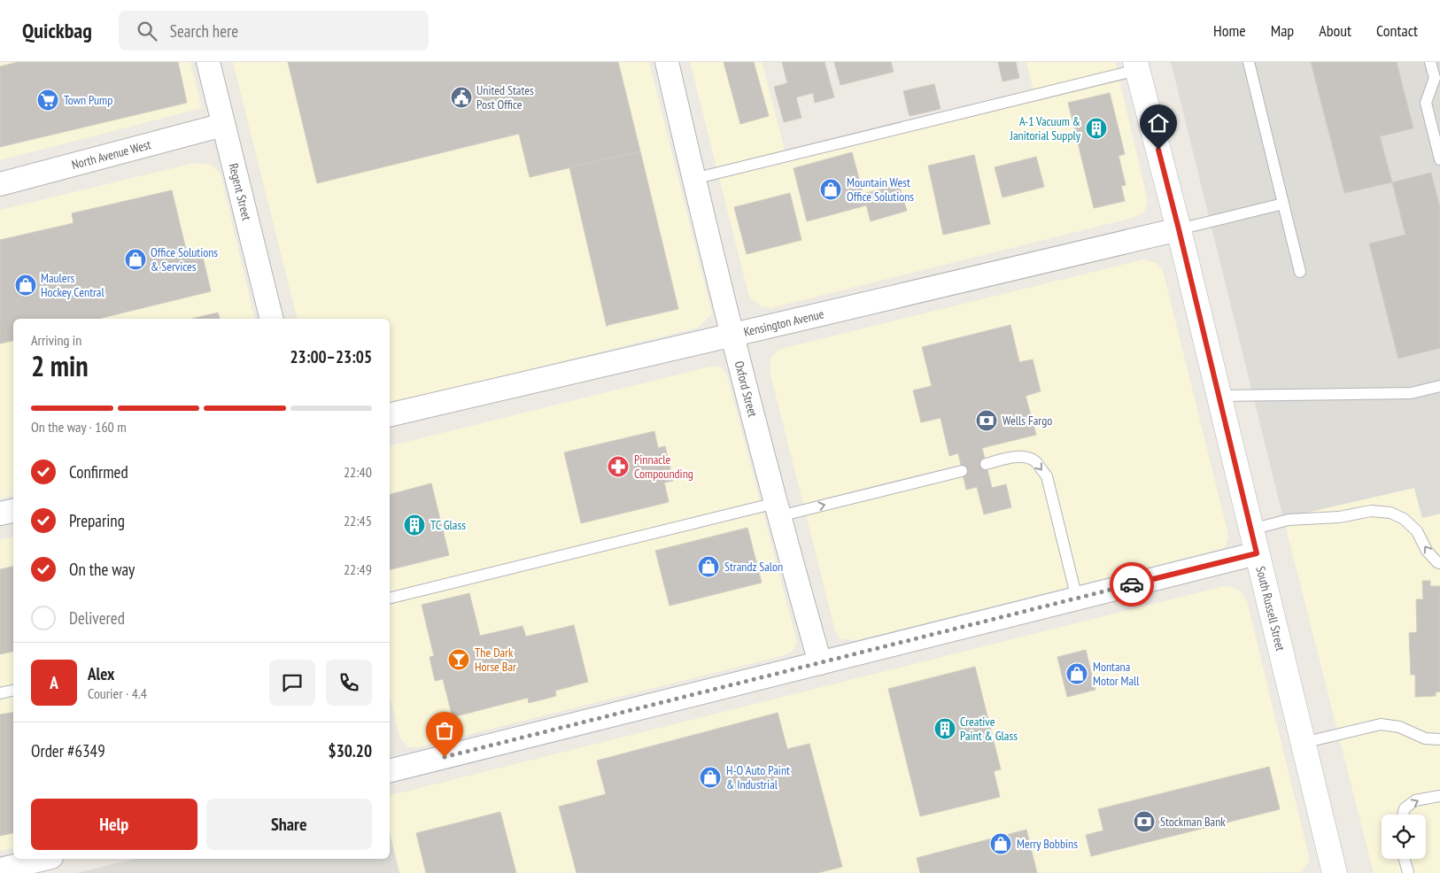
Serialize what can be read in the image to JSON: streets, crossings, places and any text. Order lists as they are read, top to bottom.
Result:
{
  "streets": {
    "main road": ["South Russell Street"],
    "street": [
      "North Avenue West",
      "Regent Street",
      "Kensington Avenue",
      "Oxford Street"
    ]
  },
  "crossings": [
    ["North Avenue West", "Regent Street"],
    ["Kensington Avenue", "Oxford Street"],
    ["Kensington Avenue", "South Russell Street"]
  ],
  "places": {
    "public building": ["United States Post Office"],
    "supermarket": ["Town Pump"],
    "building": ["A-1 Vacuum & Janitorial Supply", "TC Glass", "Creative Paint & Glass"],
    "shop": [
      "Mountain West Office Solutions",
      "Office Solutions & Services",
      "Maulers Hockey Central",
      "Strandz Salon",
      "Montana Motor Mall",
      "H-O Auto Paint & Industrial",
      "Merry Bobbins"
    ],
    "bank": ["Wells Fargo", "Stockman Bank"],
    "pharmacy": ["Pinnacle Compounding"],
    "bar": ["The Dark Horse Bar"]
  },
  "page": {
    "header": "Quickbag",
    "search": "Search here",
    "nav": [
      "Home",
      "Map",
      "About",
      "Contact"
    ],
    "heading": ["2 min", "Arriving in", "23:00–23:05"],
    "panel": [
      "Alex",
      "Courier · 4.4",
      "Order #6349",
      "$30.20"
    ],
    "bar": "On the way · 160 m",
    "list": [
      ["Confirmed", "22:40"],
      ["Preparing", "22:45"],
      ["On the way", "22:49"],
      "Delivered"
    ],
    "round": "A",
    "buttons": ["Help", "Share"]
  }
}
